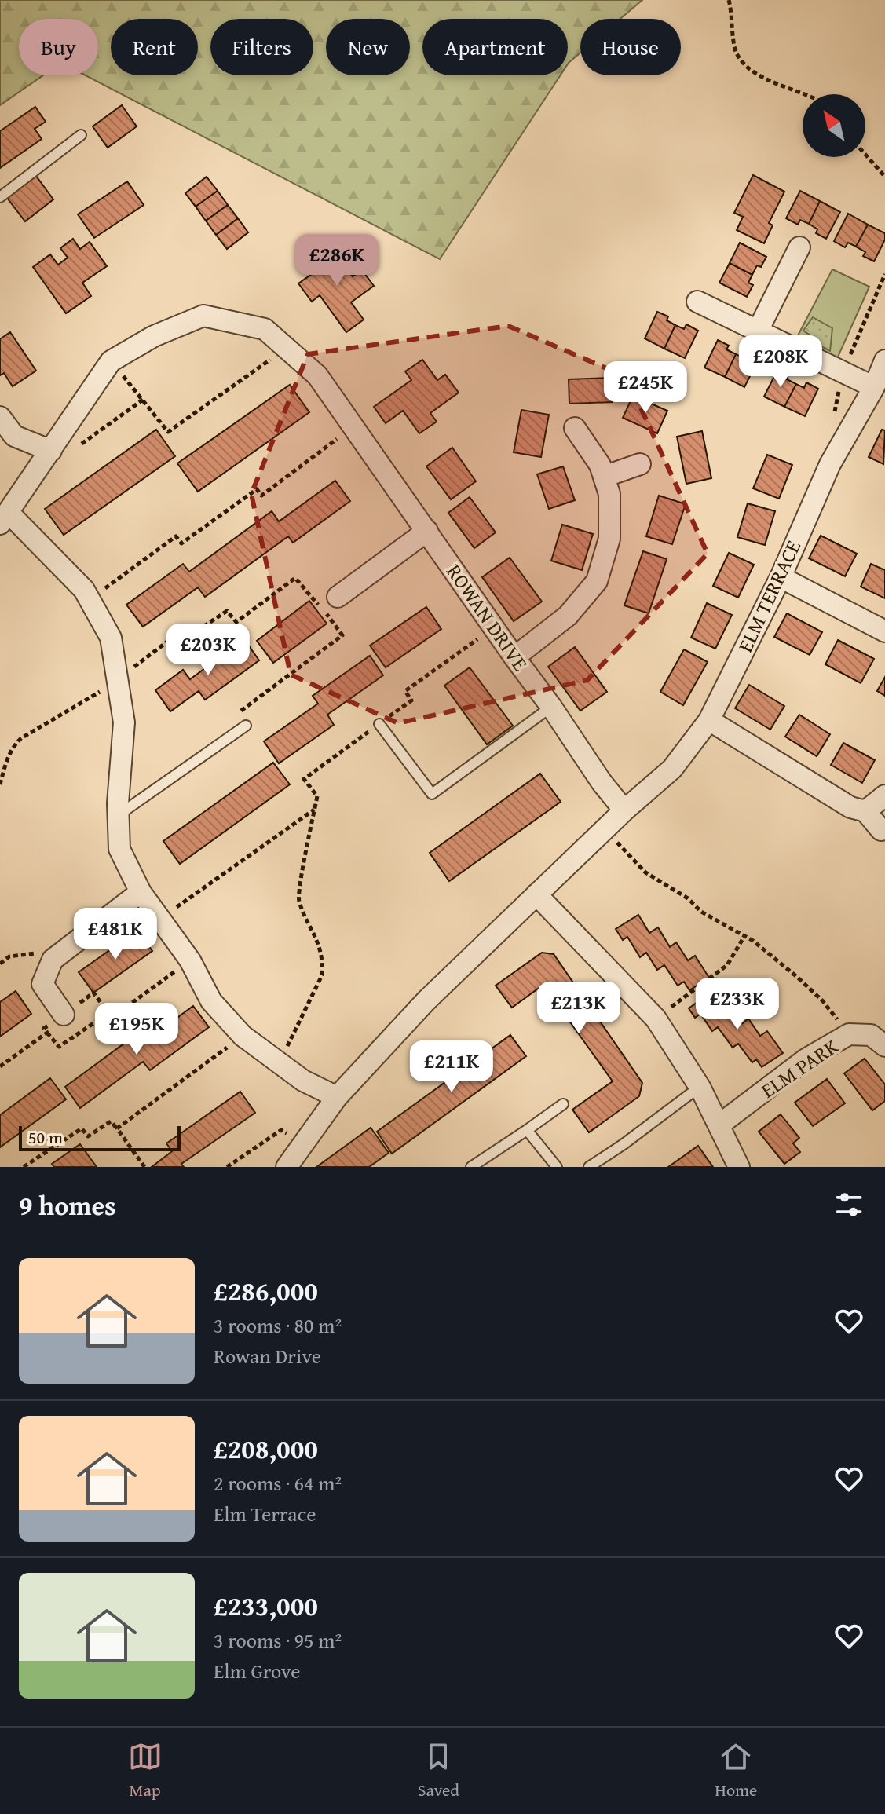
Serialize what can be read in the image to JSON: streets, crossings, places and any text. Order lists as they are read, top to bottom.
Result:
{
  "streets": {
    "street": ["ELM TERRACE", "ROWAN DRIVE", "ELM PARK"]
  },
  "crossings": [
    ["ELM TERRACE", "ROWAN DRIVE"]
  ],
  "scale_bar": "50 m",
  "north": "top left",
  "page": {
    "chip": [
      "Buy",
      "Rent",
      "Filters",
      "New",
      "Apartment",
      "House"
    ],
    "price": [
      "£286K",
      "£208K",
      "£245K",
      "£203K",
      "£481K",
      "£233K",
      "£213K",
      "£195K",
      "£211K"
    ],
    "scale": "50 m",
    "heading": "9 homes",
    "list": [
      {
        "name": "£286,000",
        "note": "3 rooms · 80 m² · Rowan Drive"
      },
      {
        "name": "£208,000",
        "note": "2 rooms · 64 m² · Elm Terrace"
      },
      {
        "name": "£233,000",
        "note": "3 rooms · 95 m² · Elm Grove"
      }
    ],
    "tabs": ["Map", "Saved", "Home"]
  }
}
